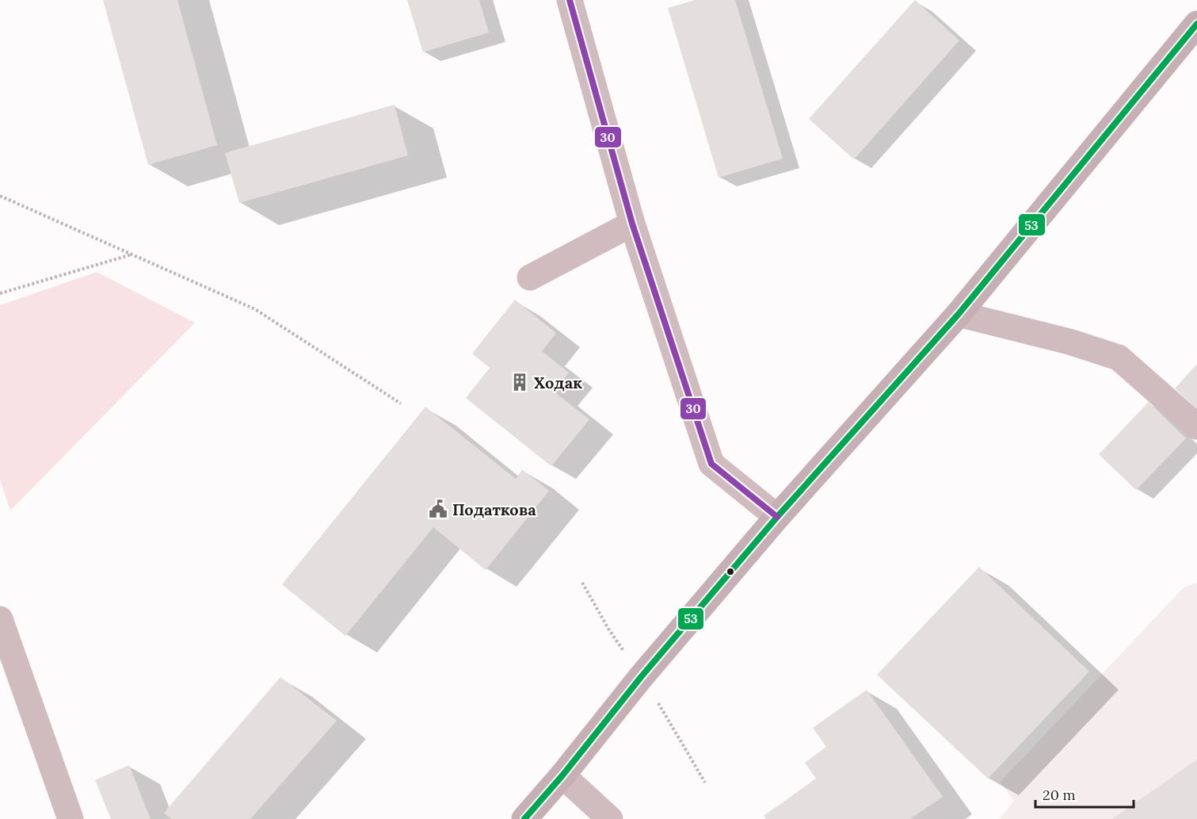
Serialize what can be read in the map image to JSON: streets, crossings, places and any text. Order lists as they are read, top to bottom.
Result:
{
  "places": {
    "building": ["Ходак"],
    "public building": ["Податкова"]
  },
  "lines": ["transit line 30", "transit line 53"],
  "scale_bar": "20 m"
}
